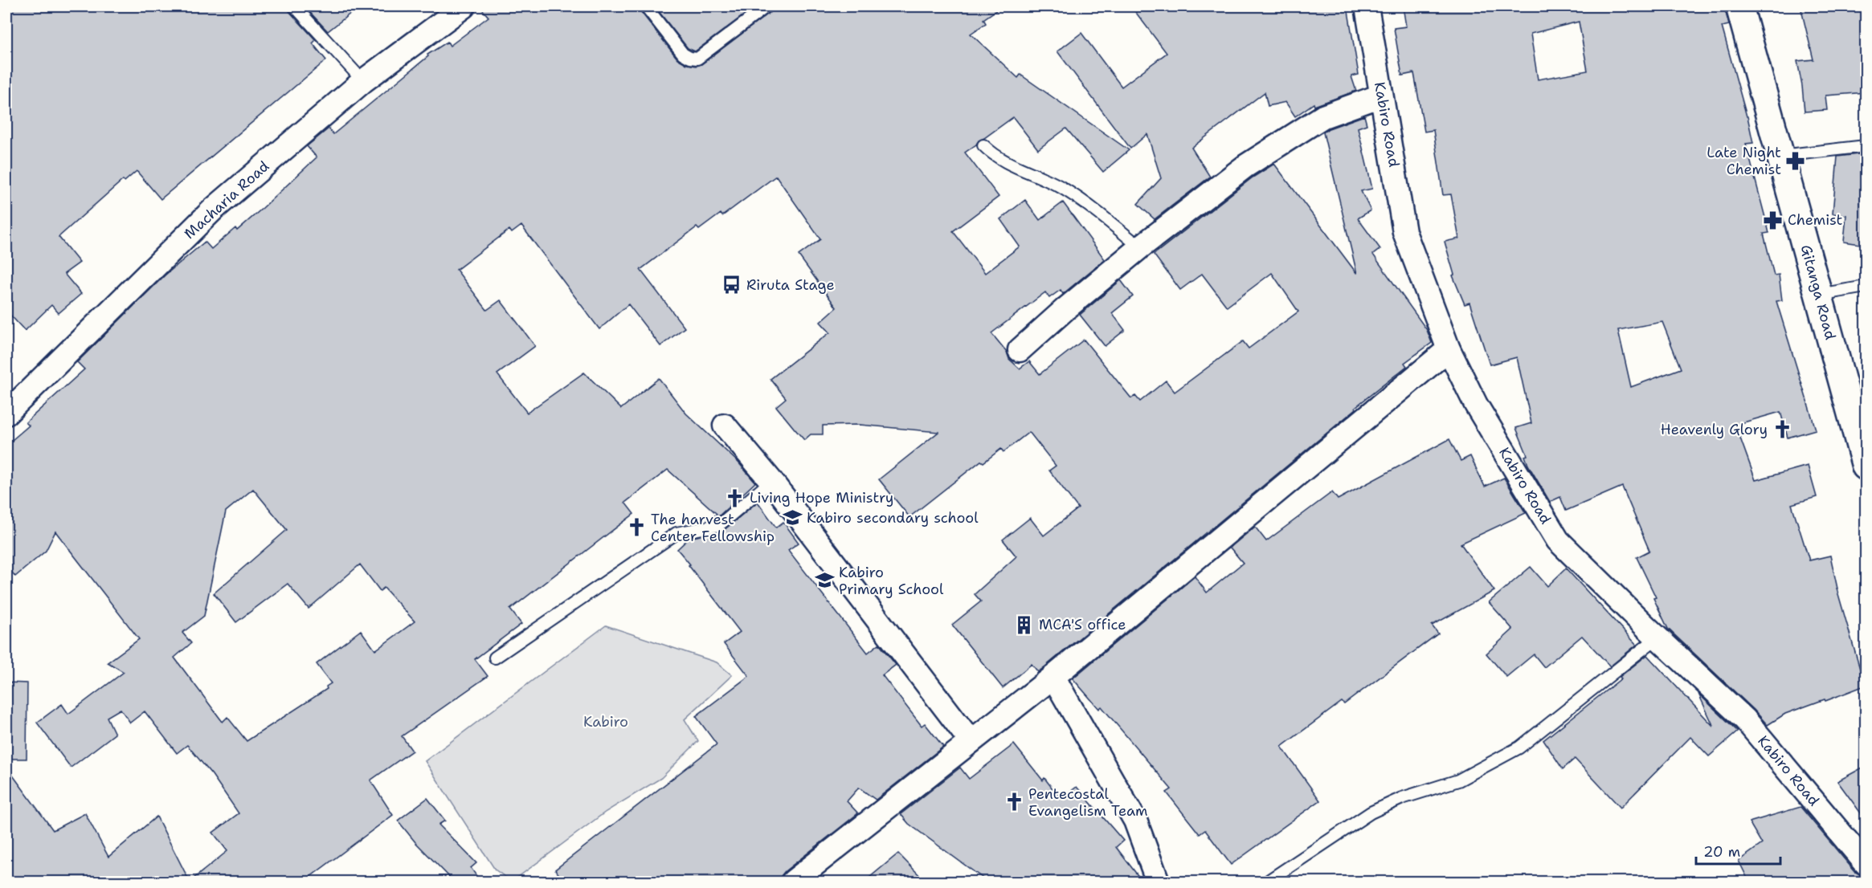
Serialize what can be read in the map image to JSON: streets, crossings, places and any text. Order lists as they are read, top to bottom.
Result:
{
  "streets": {
    "main road": ["Gitanga Road"],
    "street": ["Kabiro Road", "Macharia Road"]
  },
  "parks": ["Kabiro"],
  "places": {
    "pharmacy": ["Late Night Chemist", "Chemist"],
    "bus stop": ["Riruta Stage"],
    "church": [
      "Heavenly Glory",
      "Living Hope Ministry",
      "The harvest Center Fellowship",
      "Pentecostal Evangelism Team"
    ],
    "school or university": ["Kabiro secondary school", "Kabiro Primary School"],
    "building": ["MCA'S office"]
  },
  "scale_bar": "20 m"
}
